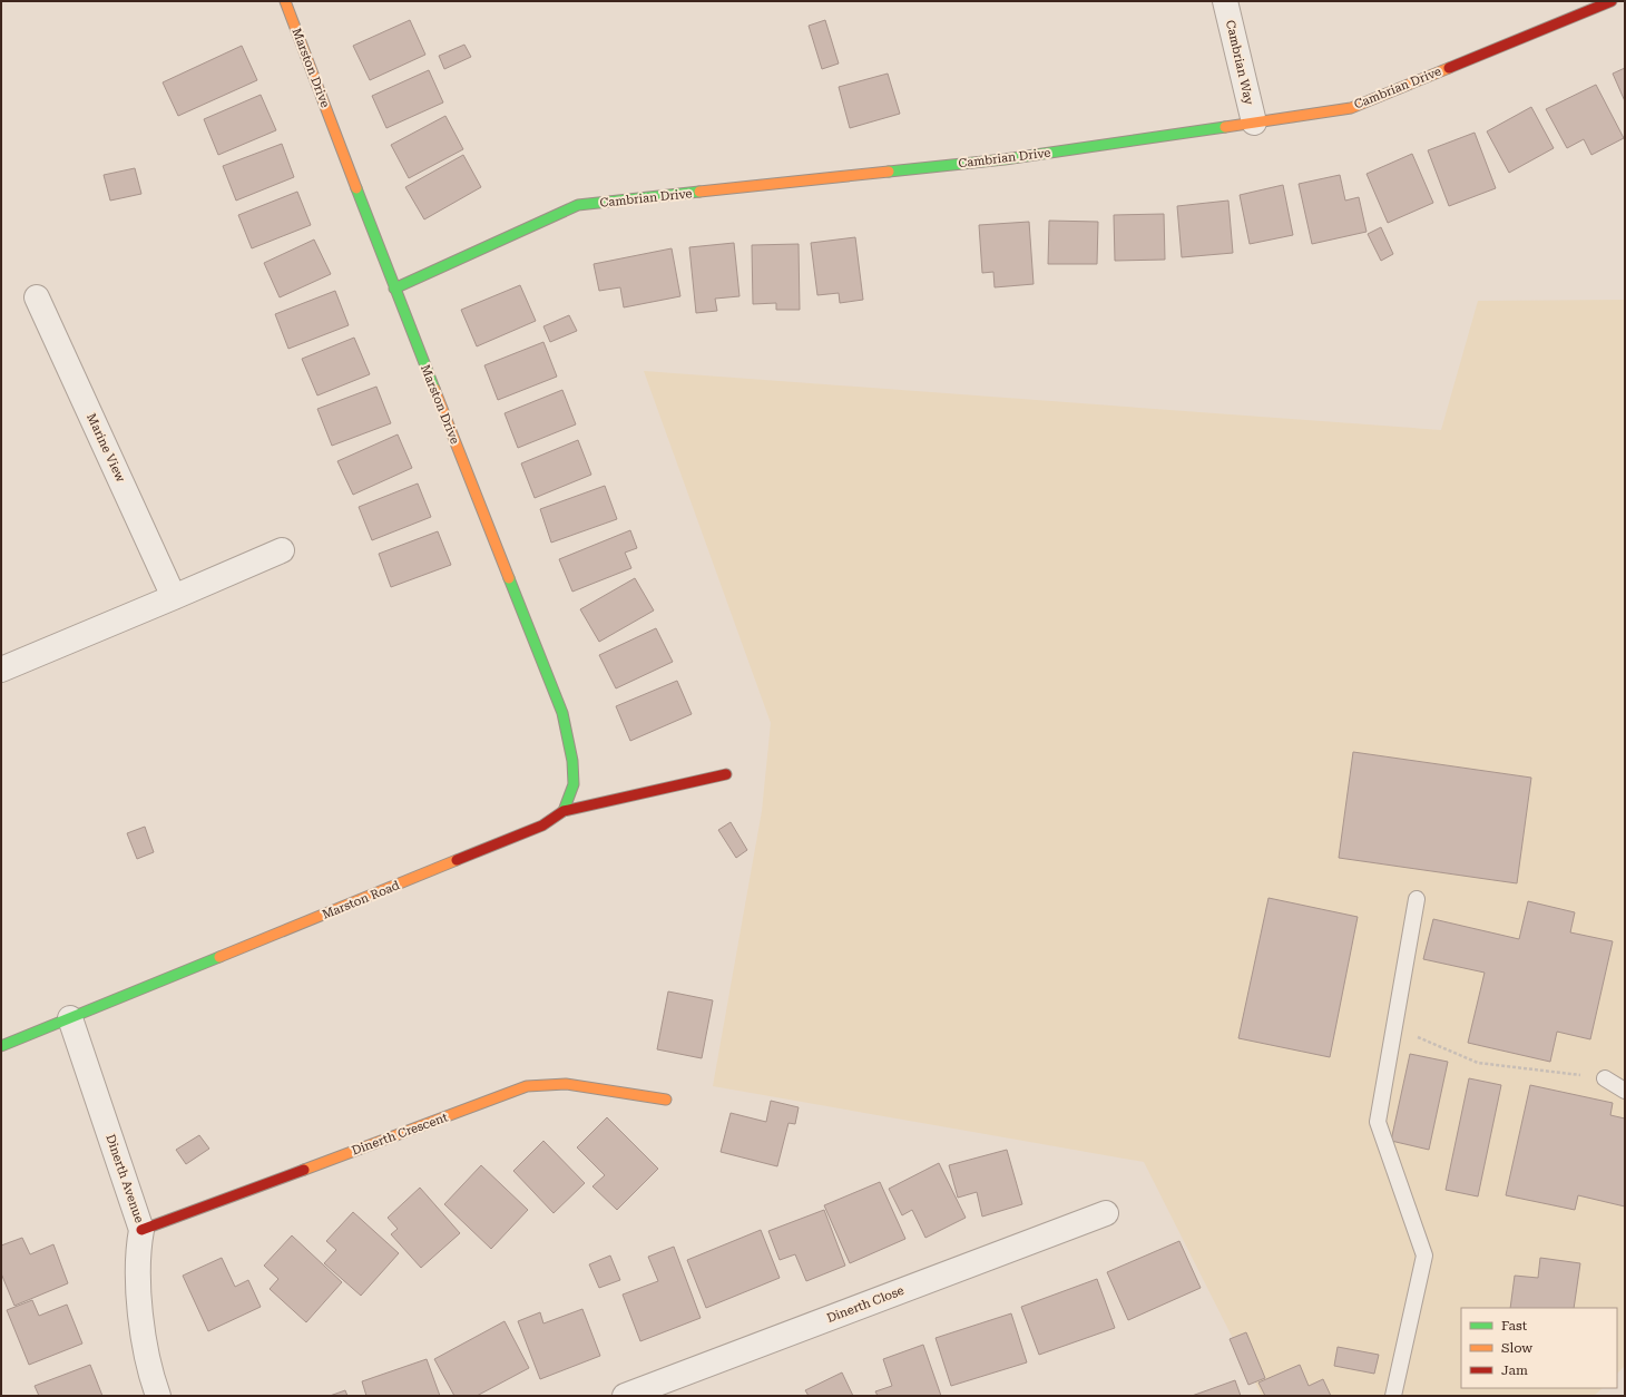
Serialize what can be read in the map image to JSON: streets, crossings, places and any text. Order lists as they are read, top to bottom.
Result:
{
  "streets": {
    "street": [
      "Cambrian Way",
      "Marston Drive",
      "Cambrian Drive",
      "Marine View",
      "Marston Road",
      "Dinerth Crescent",
      "Dinerth Avenue",
      "Dinerth Close"
    ]
  },
  "crossings": [
    ["Cambrian Way", "Cambrian Drive"],
    ["Marston Drive", "Cambrian Drive"],
    ["Marston Drive", "Marston Road"],
    ["Marston Road", "Dinerth Avenue"],
    ["Dinerth Crescent", "Dinerth Avenue"]
  ],
  "legend": ["Fast", "Slow", "Jam"]
}
